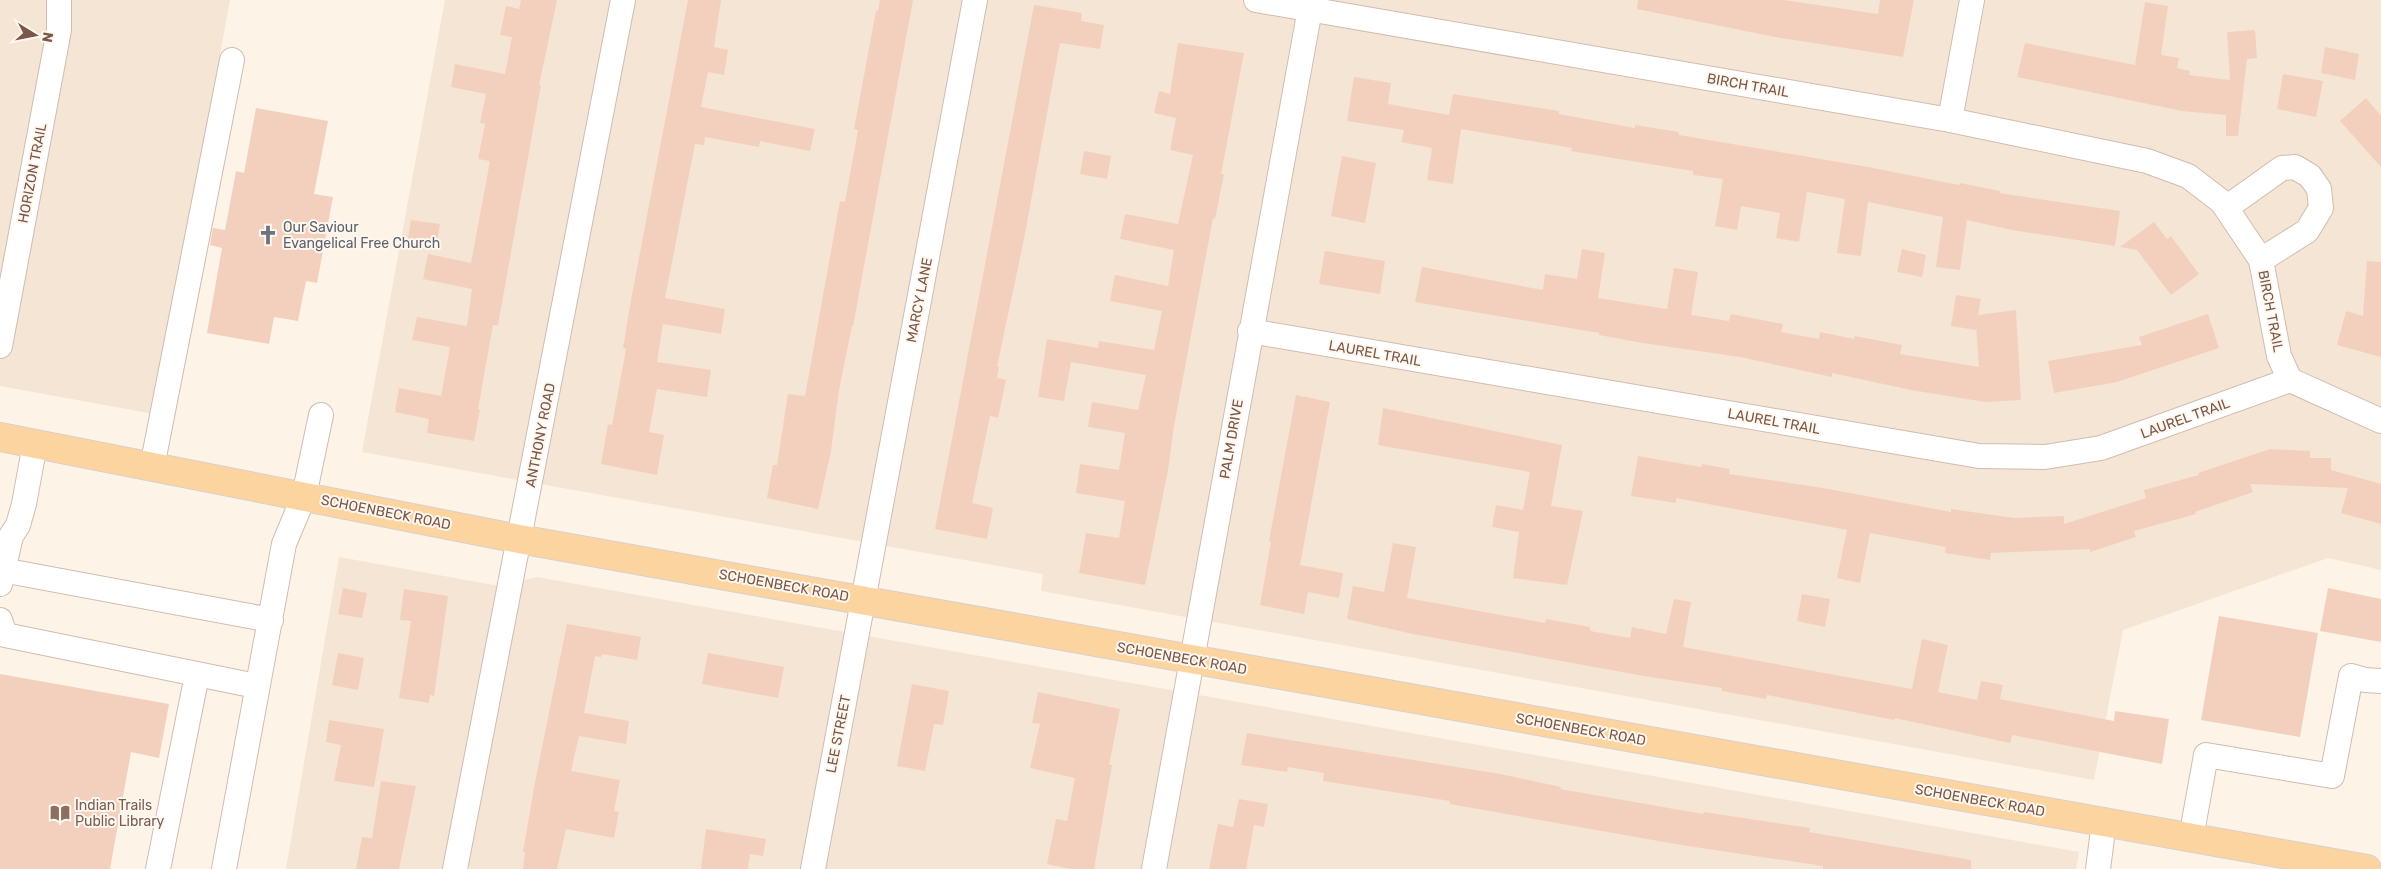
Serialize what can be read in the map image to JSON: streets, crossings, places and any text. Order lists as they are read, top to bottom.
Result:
{
  "streets": {
    "main road": ["SCHOENBECK ROAD"],
    "street": [
      "BIRCH TRAIL",
      "HORIZON TRAIL",
      "MARCY LANE",
      "LAUREL TRAIL",
      "ANTHONY ROAD",
      "PALM DRIVE",
      "LEE STREET"
    ]
  },
  "crossings": [
    ["BIRCH TRAIL", "LAUREL TRAIL"],
    ["BIRCH TRAIL", "PALM DRIVE"],
    ["MARCY LANE", "SCHOENBECK ROAD"],
    ["MARCY LANE", "LEE STREET"],
    ["LAUREL TRAIL", "PALM DRIVE"],
    ["ANTHONY ROAD", "SCHOENBECK ROAD"],
    ["PALM DRIVE", "SCHOENBECK ROAD"],
    ["SCHOENBECK ROAD", "LEE STREET"]
  ],
  "places": {
    "church": ["Our Saviour Evangelical Free Church"],
    "library": ["Indian Trails Public Library"]
  },
  "north": "right"
}
